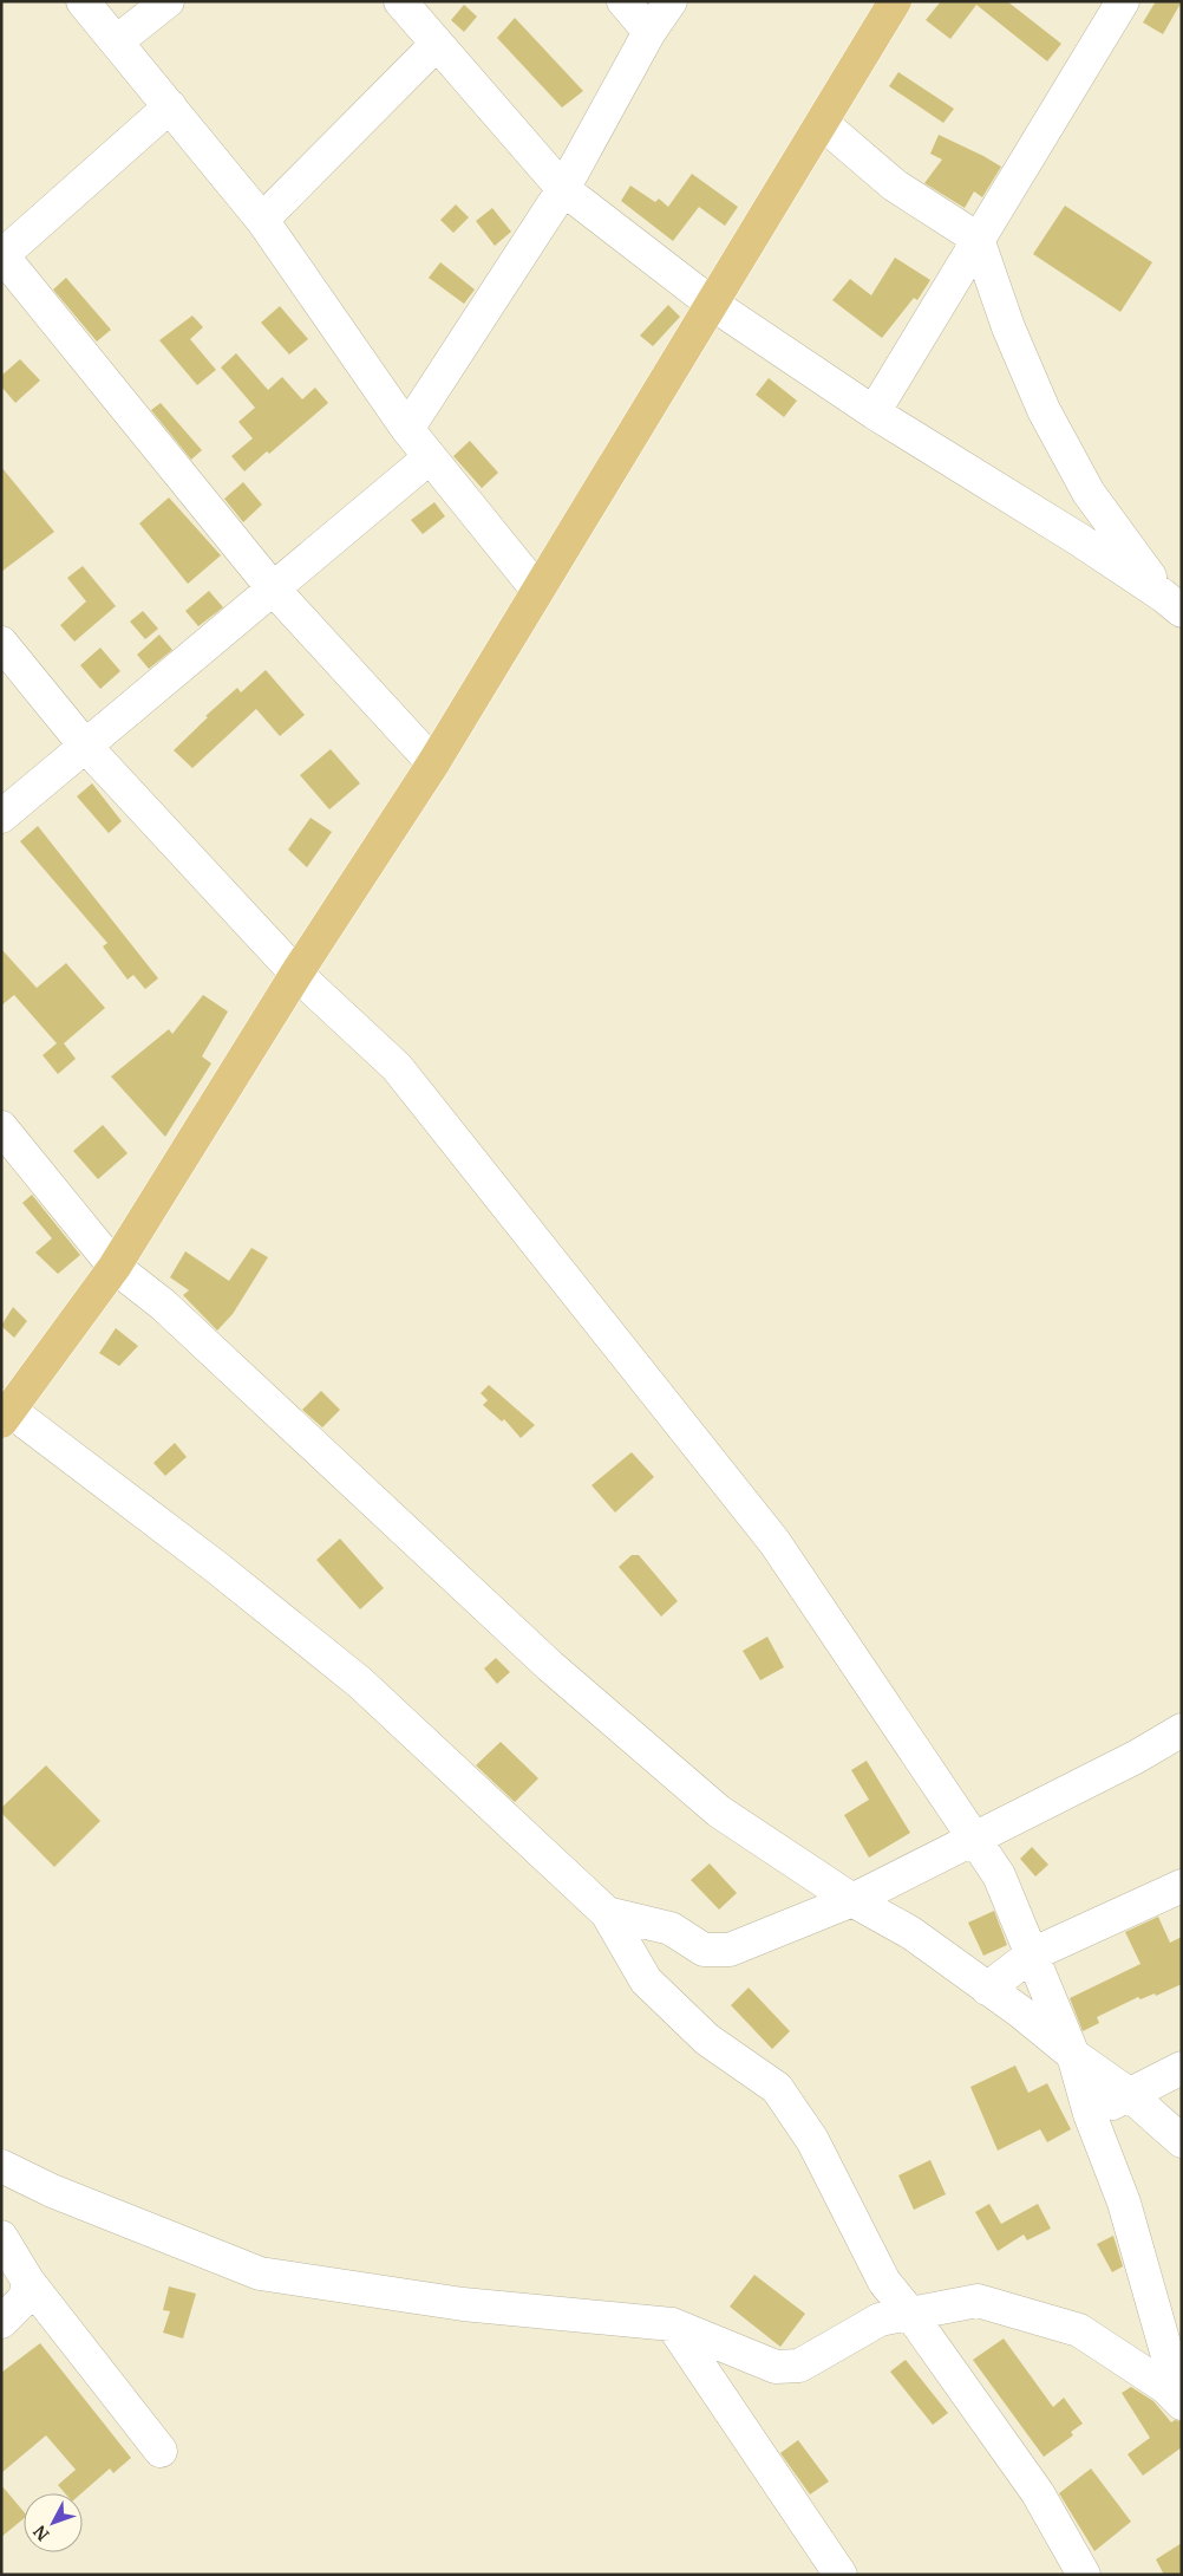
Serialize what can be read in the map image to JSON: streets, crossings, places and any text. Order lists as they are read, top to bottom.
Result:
{
  "north": "bottom left"
}
